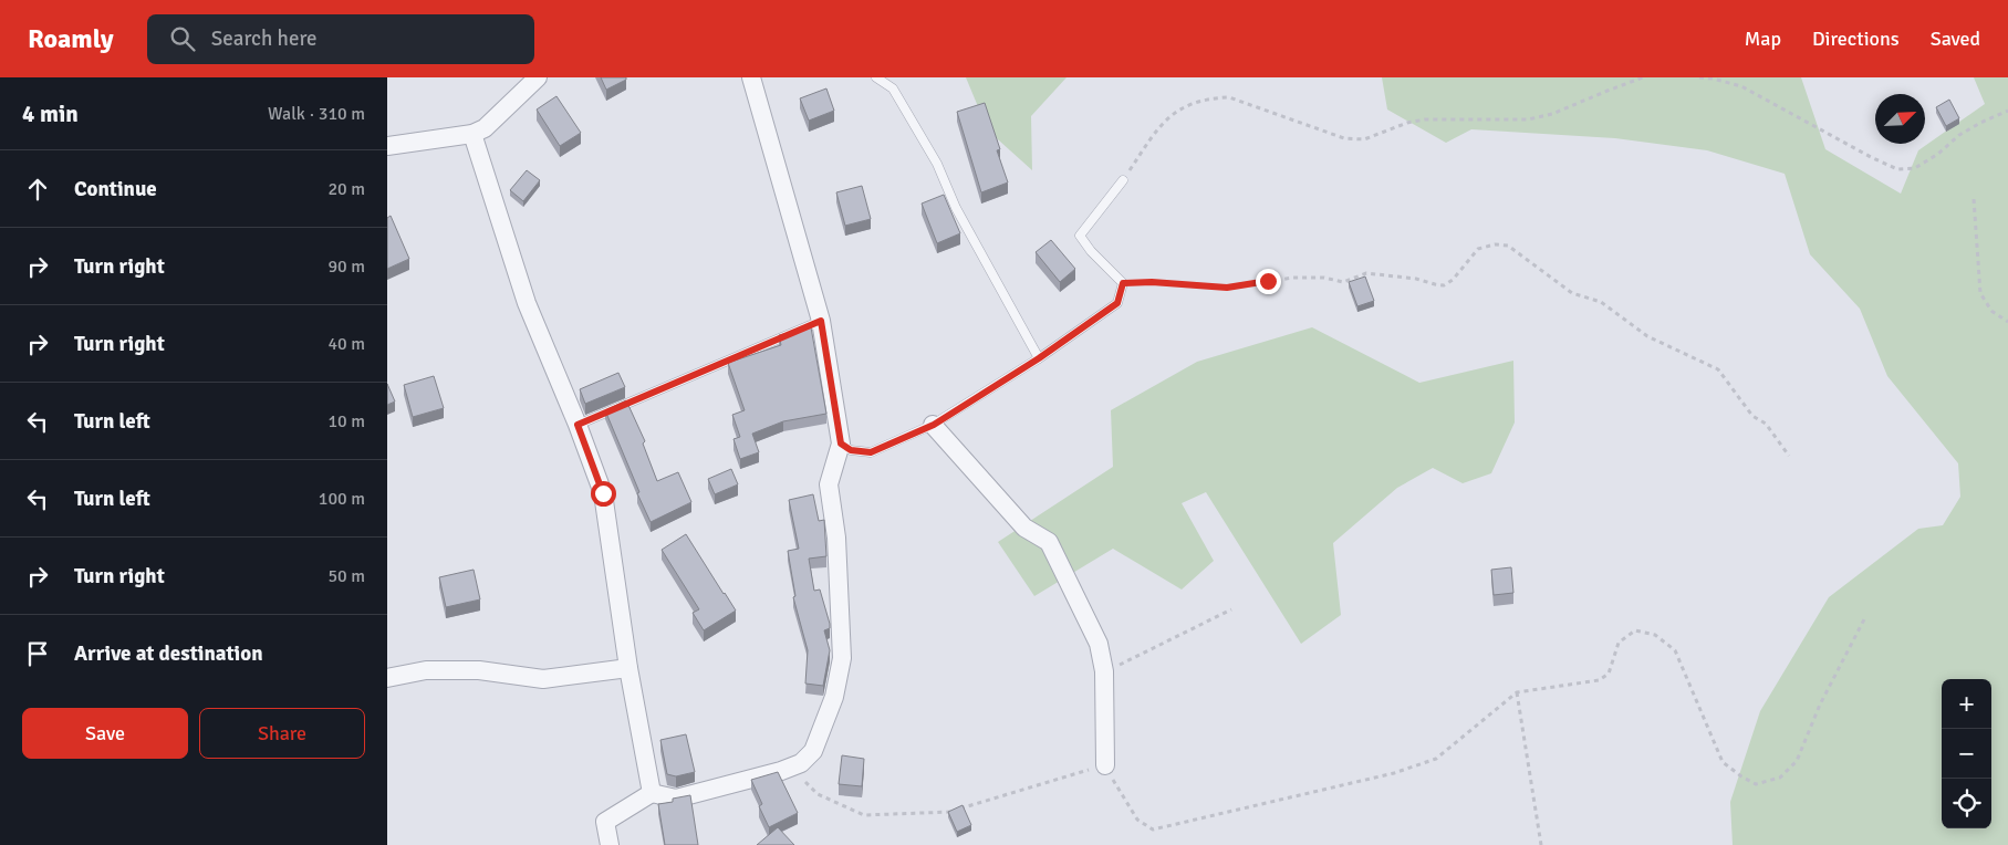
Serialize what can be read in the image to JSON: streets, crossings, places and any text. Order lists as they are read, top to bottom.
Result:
{
  "north": "top right",
  "page": {
    "header": "Roamly",
    "search": "Search here",
    "nav": ["Map", "Directions", "Saved"],
    "heading": ["4 min", "Walk · 310 m"],
    "list": [
      ["Continue", "20 m"],
      ["Turn right", "90 m"],
      ["Turn right", "40 m"],
      ["Turn left", "10 m"],
      ["Turn left", "100 m"],
      ["Turn right", "50 m"],
      "Arrive at destination"
    ],
    "map_buttons": ["+", "−"],
    "buttons": ["Save", "Share"]
  }
}
